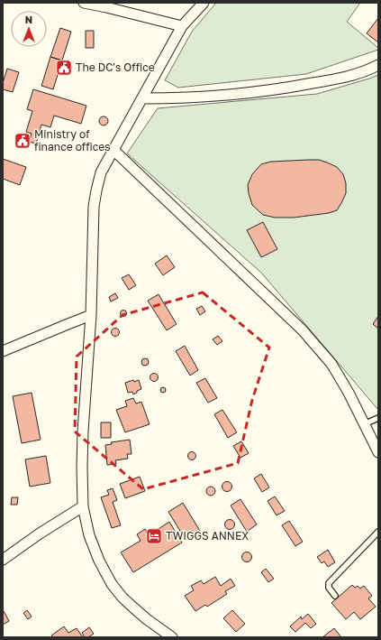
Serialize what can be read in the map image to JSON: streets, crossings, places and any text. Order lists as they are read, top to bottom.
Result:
{
  "places": {
    "public building": ["The DC's Office", "Ministry of finance offices"],
    "hotel": ["TWIGGS ANNEX"]
  },
  "north": "top"
}
